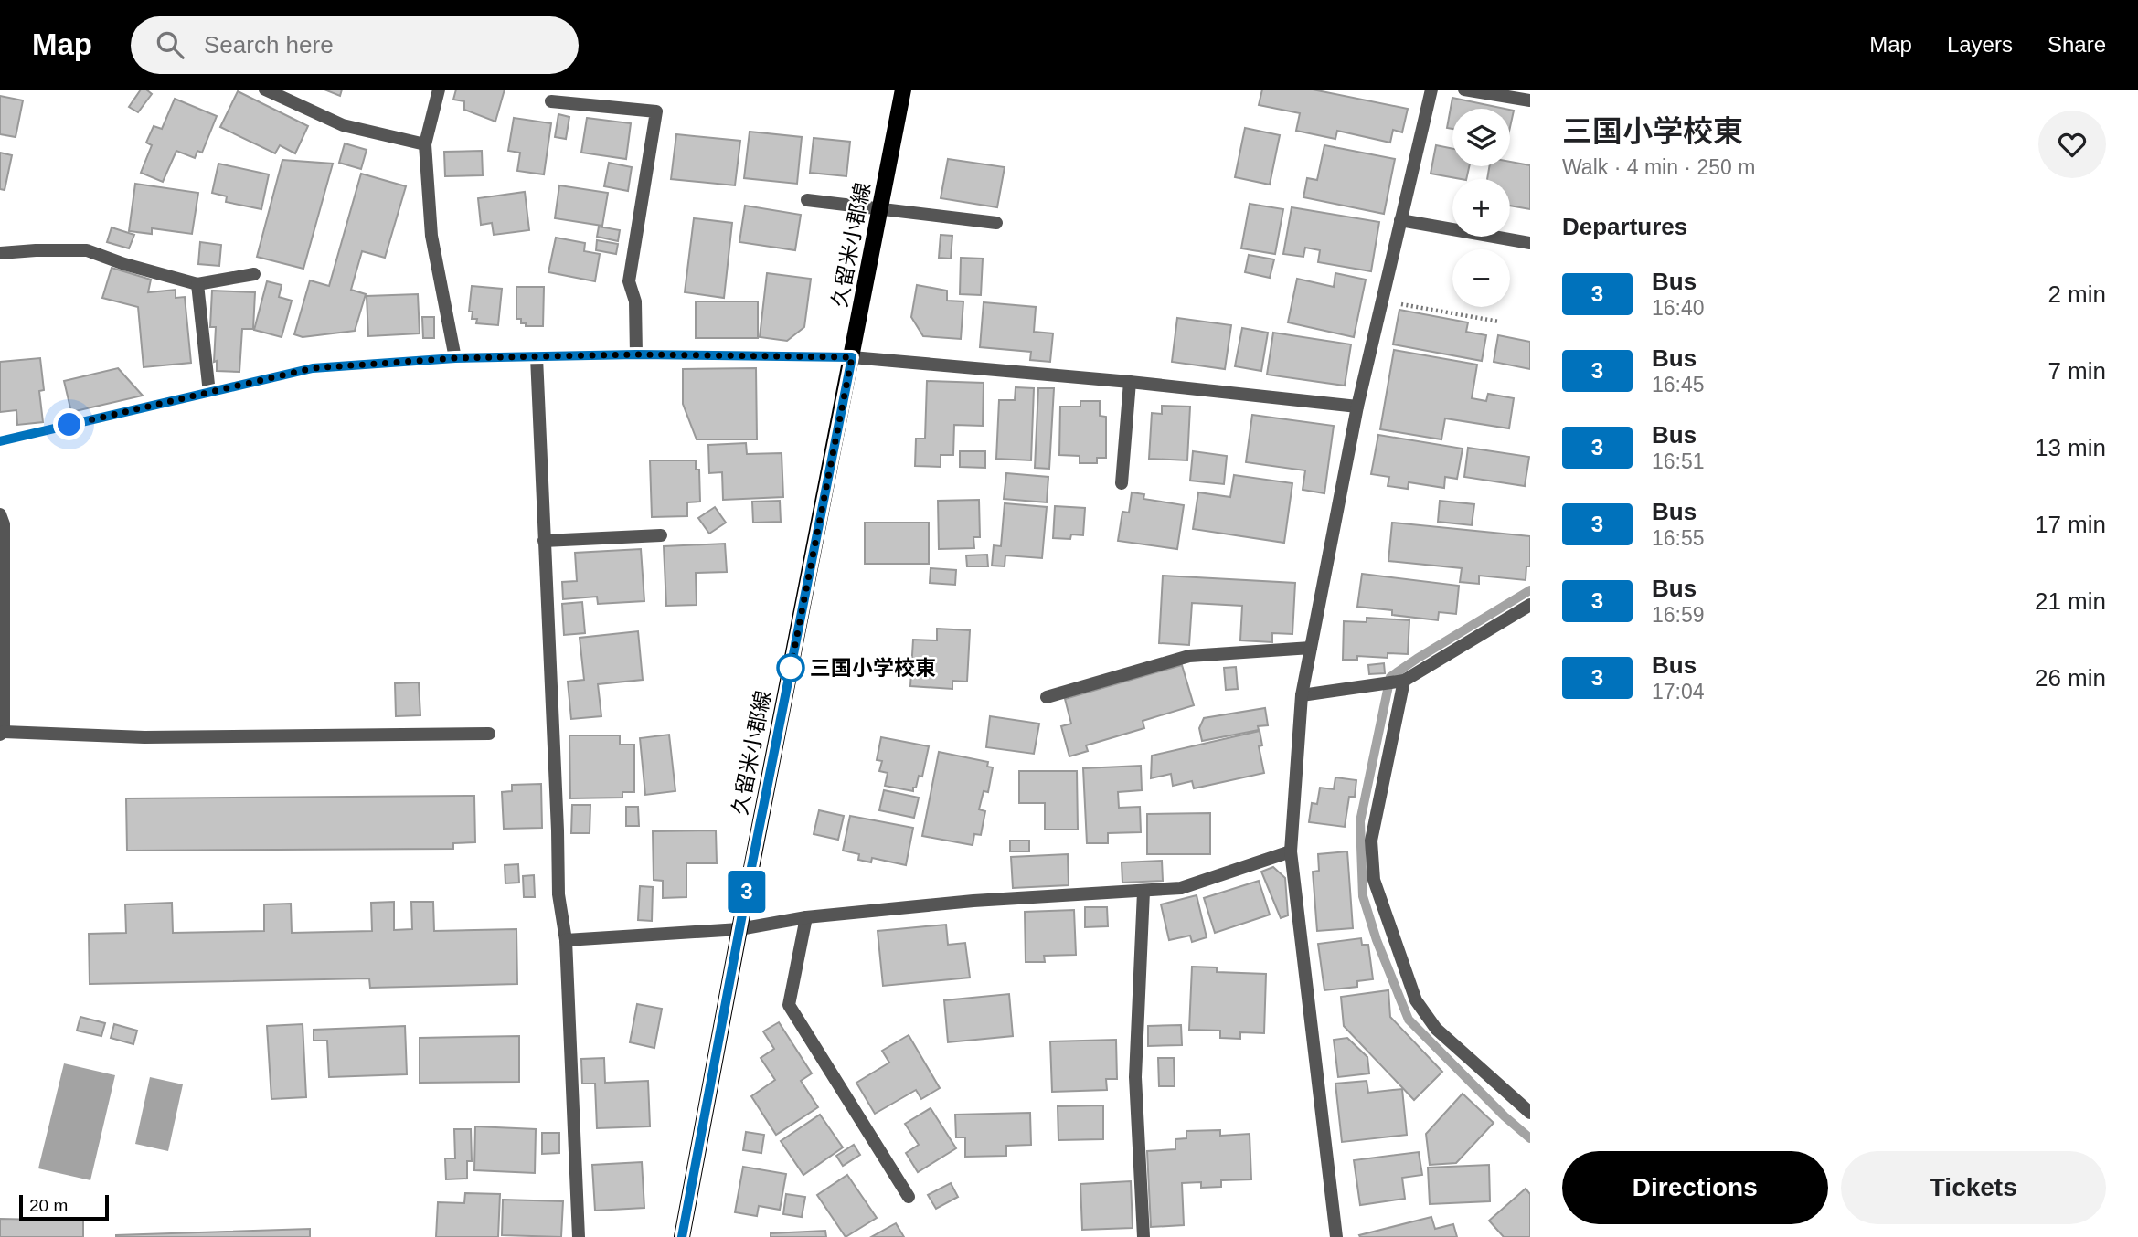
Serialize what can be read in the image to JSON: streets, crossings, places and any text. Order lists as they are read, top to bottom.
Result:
{
  "streets": {
    "main road": ["久留米小郡線"]
  },
  "places": ["三国小学校東"],
  "lines": ["bus line 3"],
  "scale_bar": "20 m",
  "page": {
    "header": "Map",
    "search": "Search here",
    "nav": ["Map", "Layers", "Share"],
    "on_map": "3",
    "heading": [
      ["三国小学校東", "Walk · 4 min · 250 m"],
      "Departures"
    ],
    "map_buttons": ["+", "−"],
    "list": [
      {
        "mark": "3",
        "name": "Bus",
        "note": "16:40",
        "value": "2 min"
      },
      {
        "mark": "3",
        "name": "Bus",
        "note": "16:45",
        "value": "7 min"
      },
      {
        "mark": "3",
        "name": "Bus",
        "note": "16:51",
        "value": "13 min"
      },
      {
        "mark": "3",
        "name": "Bus",
        "note": "16:55",
        "value": "17 min"
      },
      {
        "mark": "3",
        "name": "Bus",
        "note": "16:59",
        "value": "21 min"
      },
      {
        "mark": "3",
        "name": "Bus",
        "note": "17:04",
        "value": "26 min"
      }
    ],
    "buttons": ["Directions", "Tickets"],
    "scale": "20 m"
  }
}
